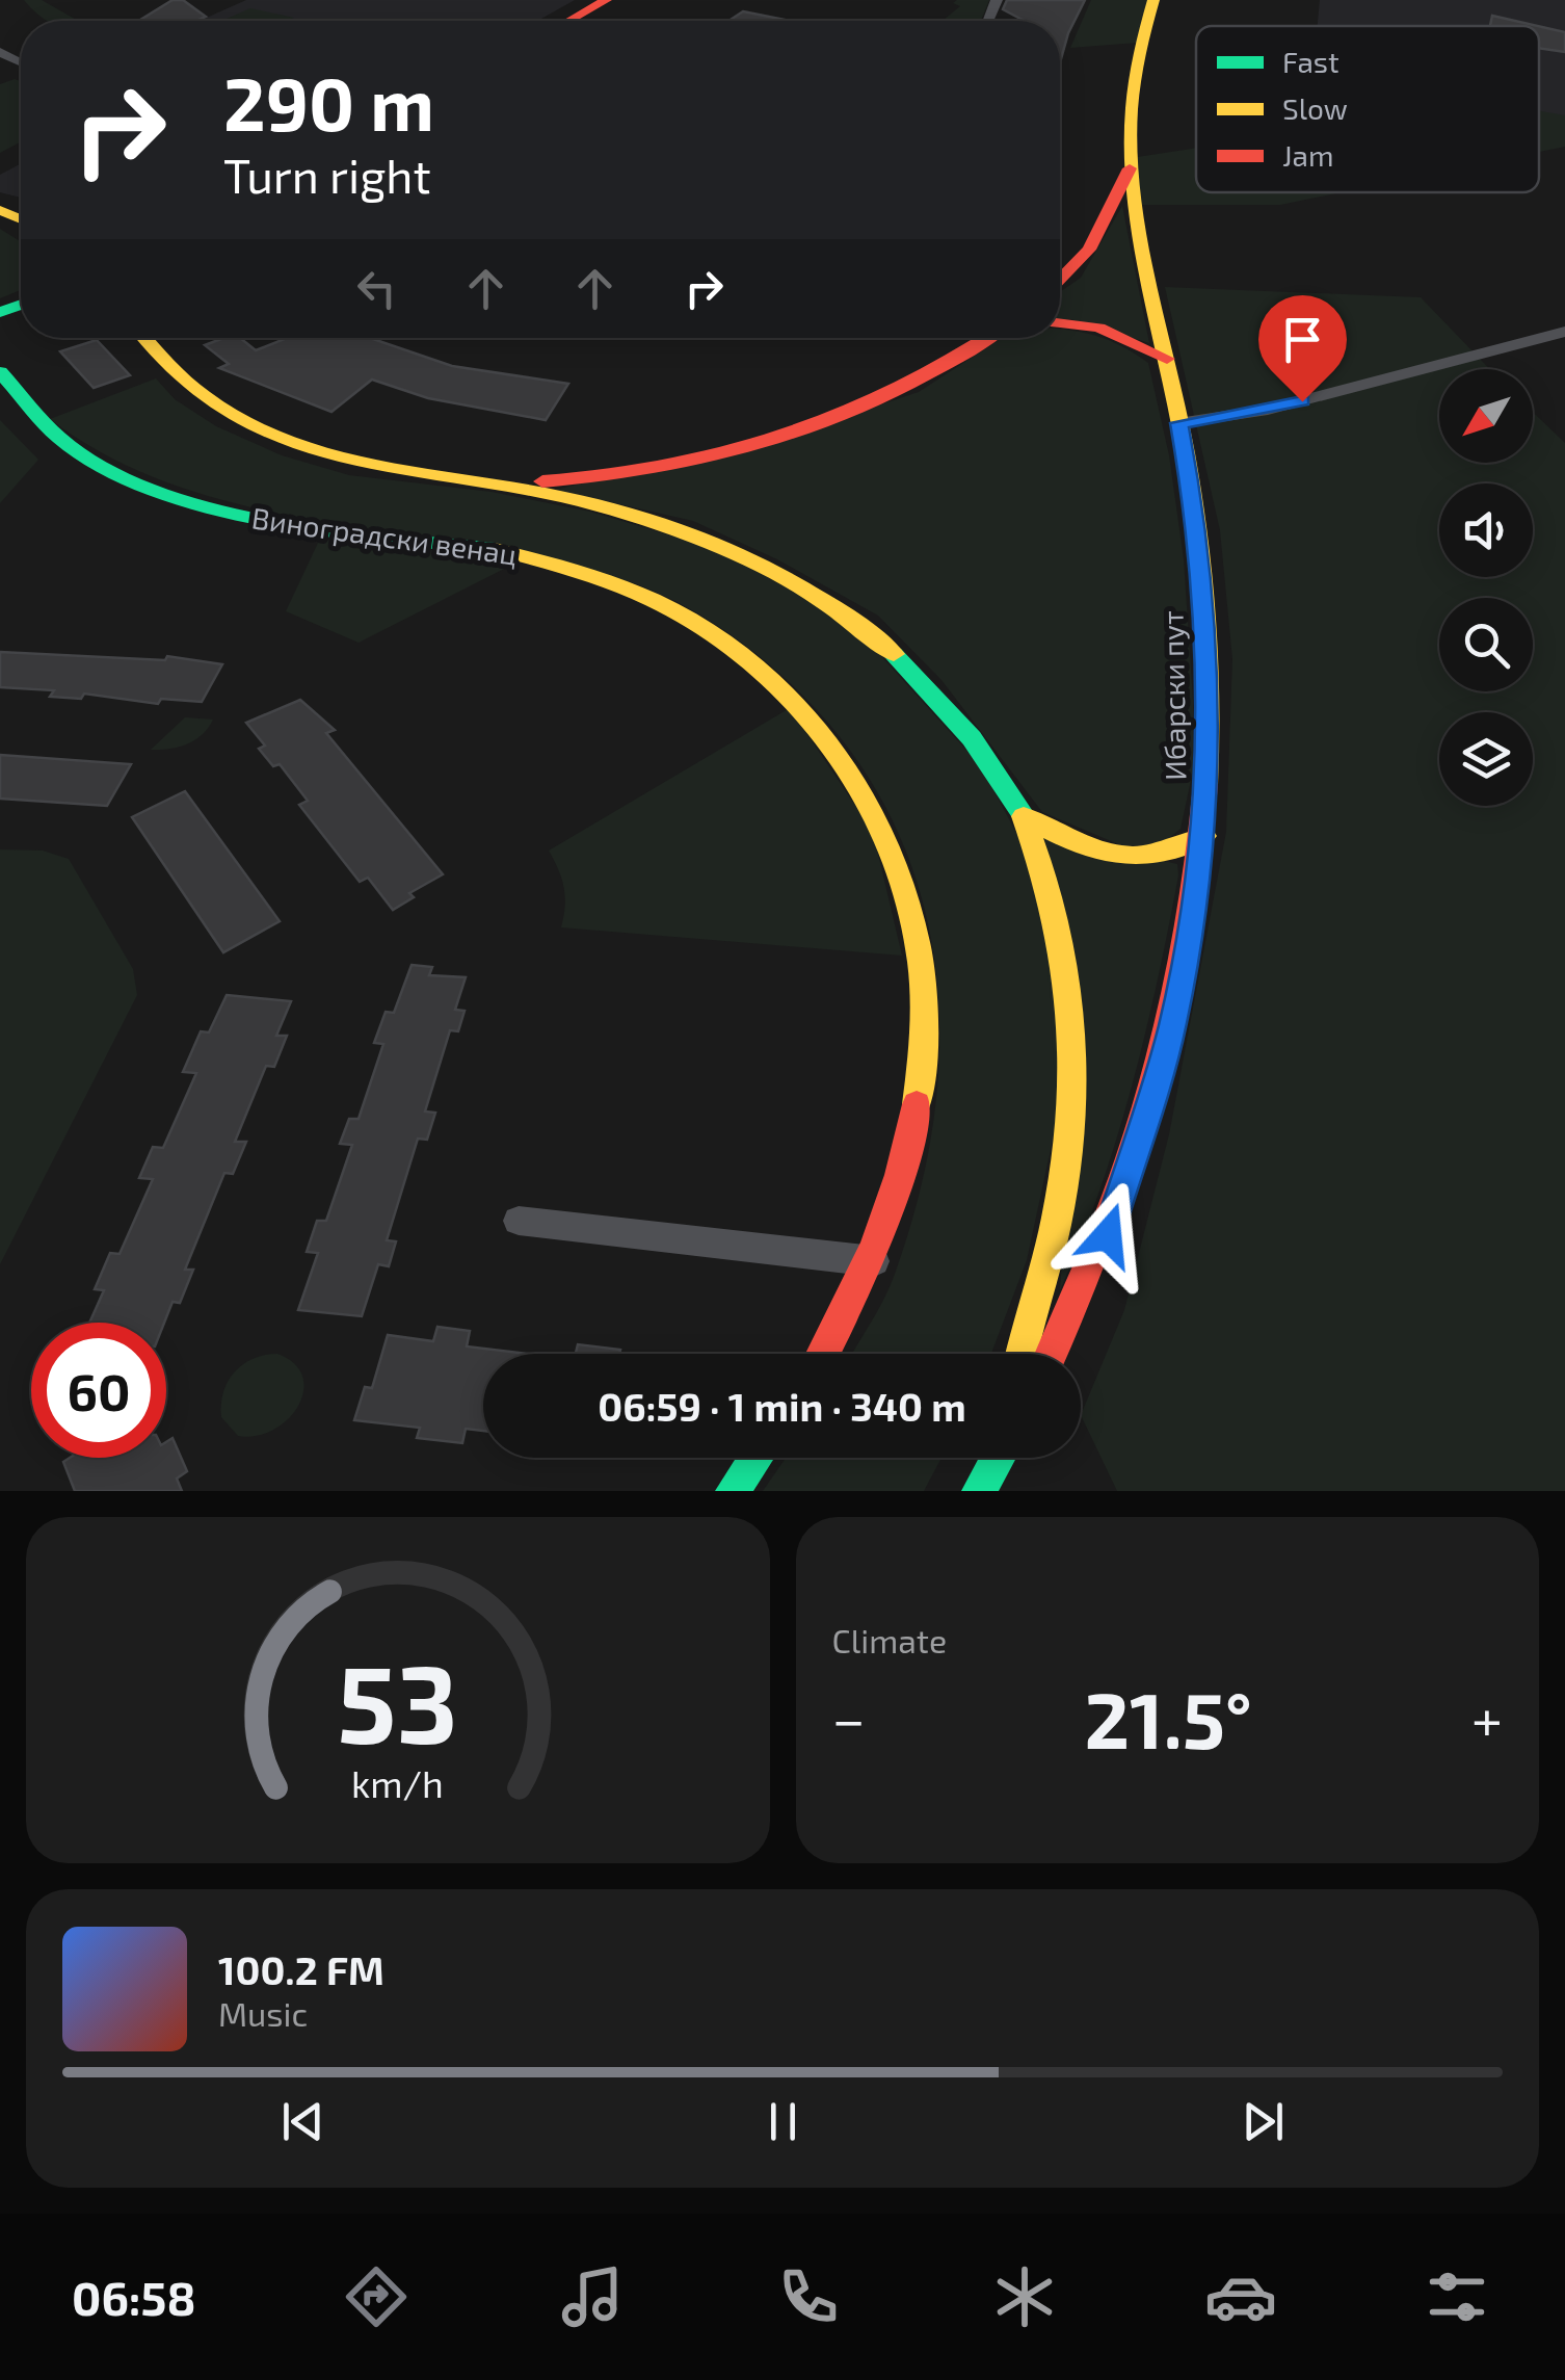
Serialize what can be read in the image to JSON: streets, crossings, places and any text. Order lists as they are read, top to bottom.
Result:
{
  "streets": {
    "main road": ["Виноградски венац", "Ибарски пут"]
  },
  "legend": ["Fast", "Slow", "Jam"],
  "north": "bottom left",
  "page": {
    "turn": ["290 m", "Turn right"],
    "limit": "60",
    "trip": "06:59 · 1 min · 340 m",
    "tile": "Climate",
    "heat": ["−", "21.5°", "+"],
    "song": ["100.2 FM", "Music"],
    "tabs": "06:58",
    "gauge": ["53", "km/h"]
  }
}
